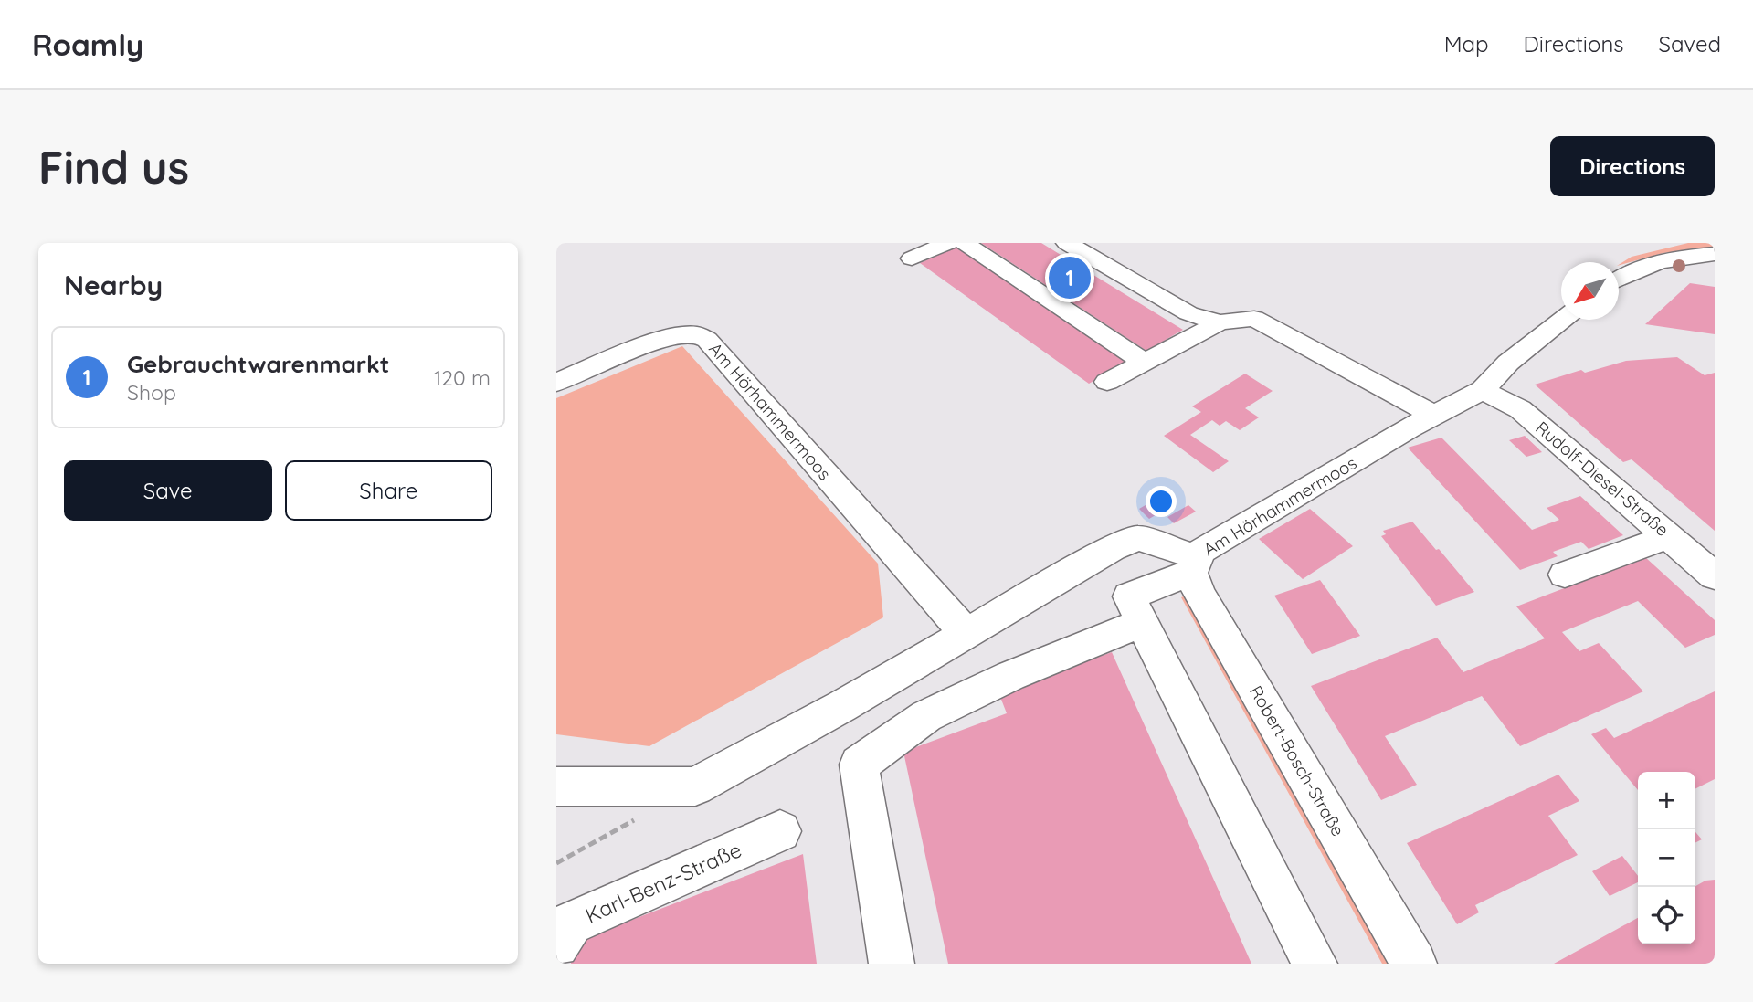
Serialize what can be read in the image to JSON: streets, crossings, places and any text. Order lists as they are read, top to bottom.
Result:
{
  "streets": {
    "street": [
      "Am Hörhammermoos",
      "Rudolf-Diesel-Straße",
      "Robert-Bosch-Straße",
      "Karl-Benz-Straße"
    ]
  },
  "crossings": [
    ["Am Hörhammermoos", "Rudolf-Diesel-Straße"],
    ["Am Hörhammermoos", "Robert-Bosch-Straße"]
  ],
  "north": "bottom left",
  "page": {
    "header": "Roamly",
    "nav": ["Map", "Directions", "Saved"],
    "buttons": [
      "Directions",
      ["Save", "Share"]
    ],
    "title": "Find us",
    "heading": "Nearby",
    "pins": "1",
    "list": [
      {
        "mark": "1",
        "name": "Gebrauchtwarenmarkt",
        "note": "Shop",
        "value": "120 m"
      }
    ],
    "map_buttons": ["+", "−"]
  }
}
